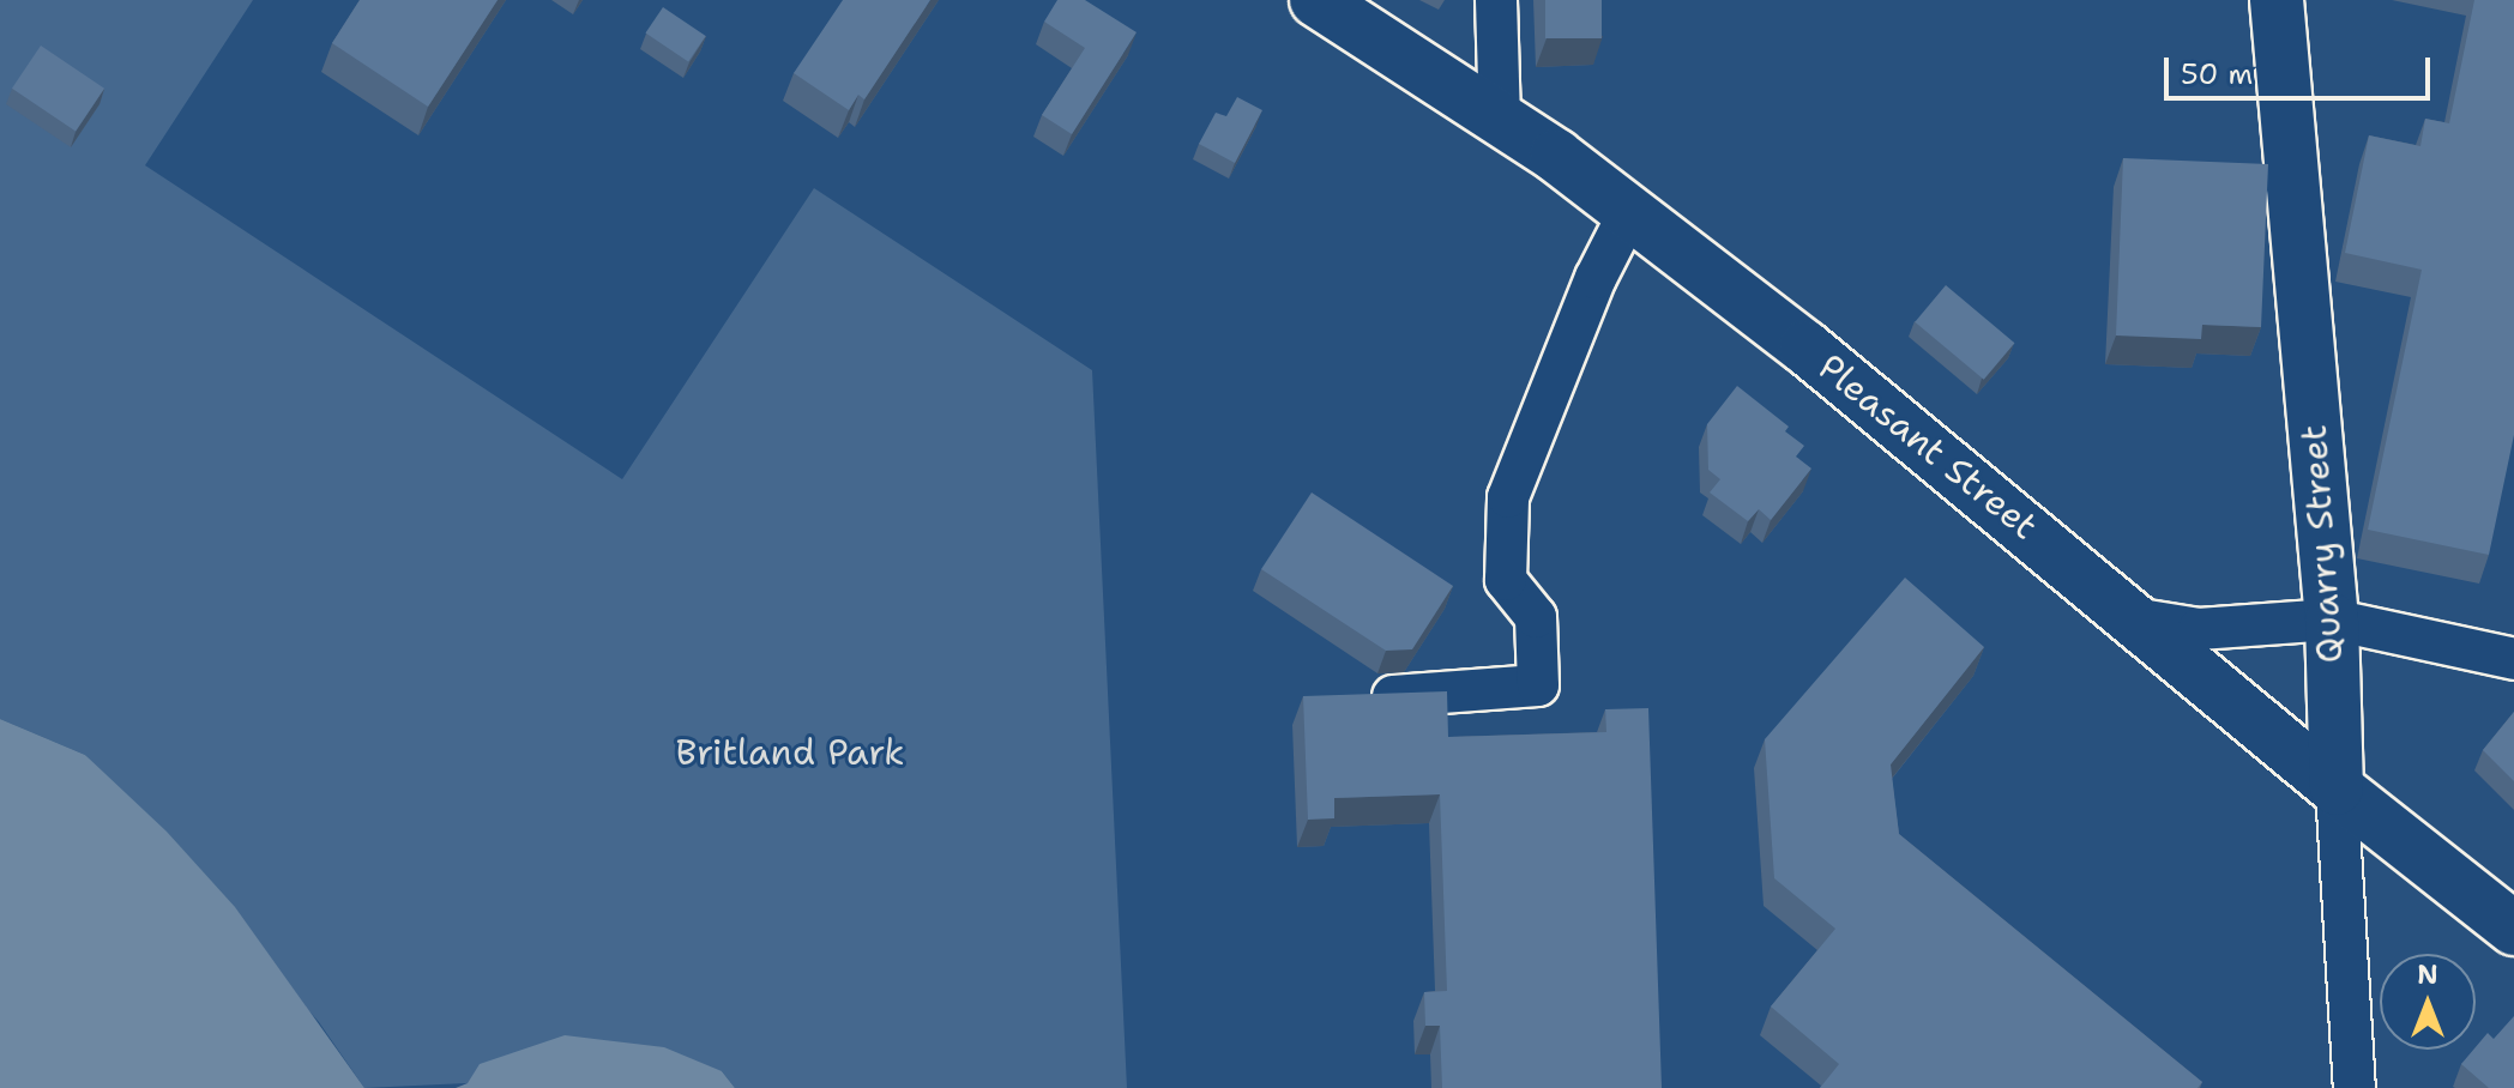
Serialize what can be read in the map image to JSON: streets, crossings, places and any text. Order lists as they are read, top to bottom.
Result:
{
  "streets": {
    "main road": ["Pleasant Street", "Quarry Street"]
  },
  "crossings": [
    ["Pleasant Street", "Quarry Street"]
  ],
  "parks": ["Britland Park"],
  "scale_bar": "50 m",
  "north": "top"
}
